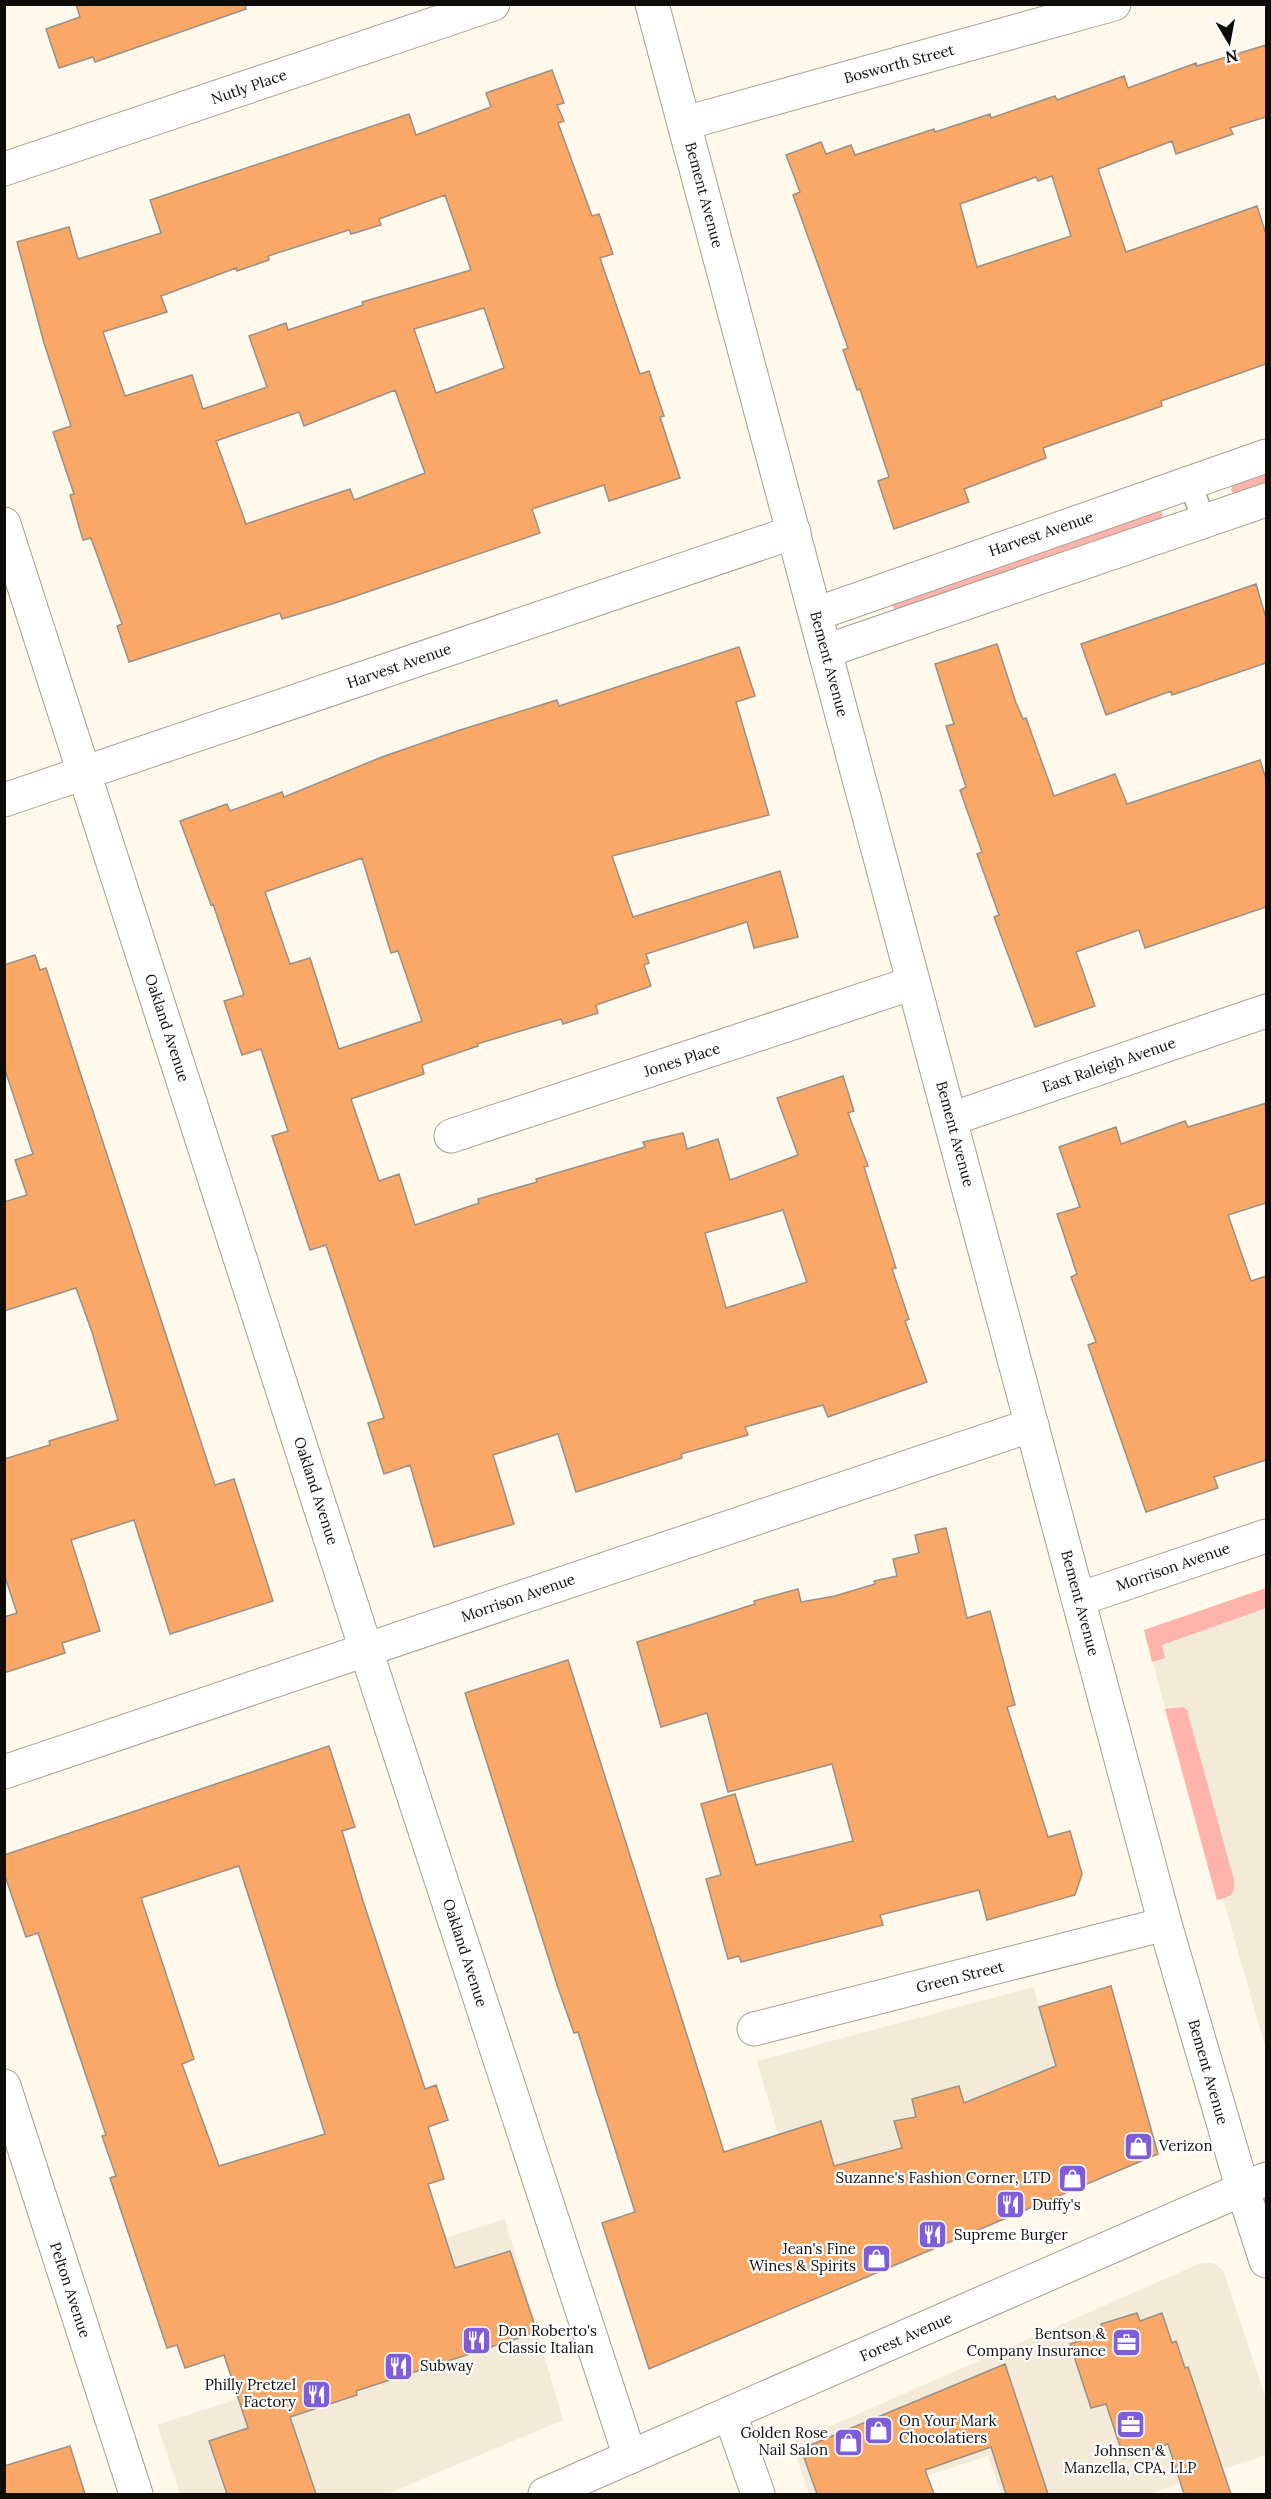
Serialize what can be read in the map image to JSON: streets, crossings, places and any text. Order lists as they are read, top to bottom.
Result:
{
  "streets": {
    "street": [
      "Bosworth Street",
      "Nutly Place",
      "Bement Avenue",
      "Harvest Avenue",
      "Oakland Avenue",
      "Jones Place",
      "East Raleigh Avenue",
      "Morrison Avenue",
      "Green Street",
      "Pelton Avenue",
      "Forest Avenue"
    ]
  },
  "crossings": [
    ["Bosworth Street", "Bement Avenue"],
    ["Bement Avenue", "Harvest Avenue"],
    ["Bement Avenue", "Jones Place"],
    ["Bement Avenue", "East Raleigh Avenue"],
    ["Bement Avenue", "Morrison Avenue"],
    ["Bement Avenue", "Green Street"],
    ["Bement Avenue", "Forest Avenue"],
    ["Harvest Avenue", "Oakland Avenue"],
    ["Oakland Avenue", "Morrison Avenue"],
    ["Oakland Avenue", "Forest Avenue"]
  ],
  "places": {
    "shop": [
      "Verizon",
      "Suzanne's Fashion Corner, LTD",
      "Jean's Fine Wines & Spirits",
      "On Your Mark Chocolatiers",
      "Golden Rose Nail Salon"
    ],
    "restaurant": [
      "Duffy's",
      "Supreme Burger",
      "Don Roberto's Classic Italian",
      "Subway",
      "Philly Pretzel Factory"
    ],
    "office": ["Bentson & Company Insurance", "Johnsen & Manzella, CPA, LLP"]
  },
  "north": "bottom"
}
